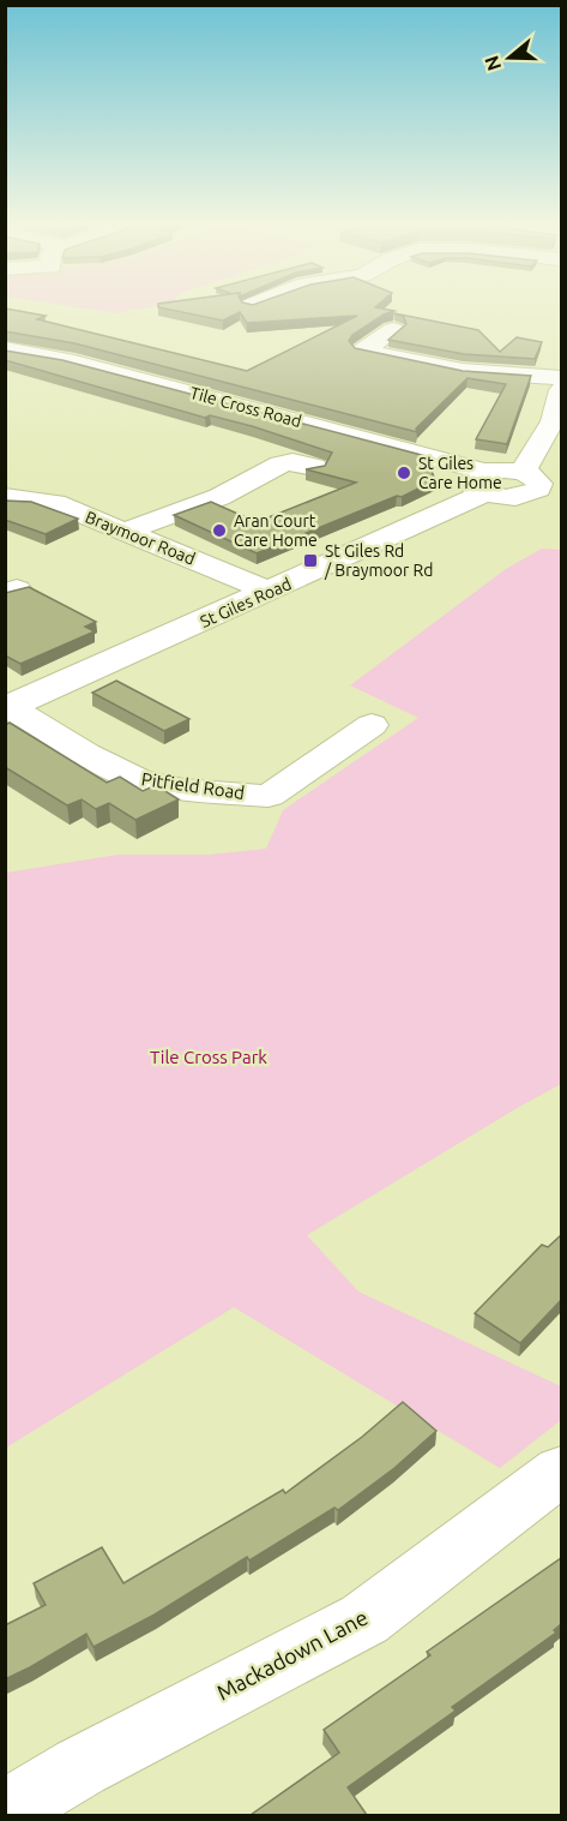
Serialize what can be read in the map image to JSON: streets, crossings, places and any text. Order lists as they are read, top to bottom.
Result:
{
  "streets": {
    "street": [
      "Tile Cross Road",
      "Braymoor Road",
      "St Giles Road",
      "Pitfield Road",
      "Mackadown Lane"
    ]
  },
  "crossings": [
    ["Tile Cross Road", "St Giles Road"],
    ["Braymoor Road", "St Giles Road"],
    ["St Giles Road", "Pitfield Road"]
  ],
  "parks": ["Tile Cross Park"],
  "places": {
    "other": ["St Giles Care Home", "Aran Court Care Home"],
    "transit": ["St Giles Rd / Braymoor Rd"]
  },
  "north": "left"
}
